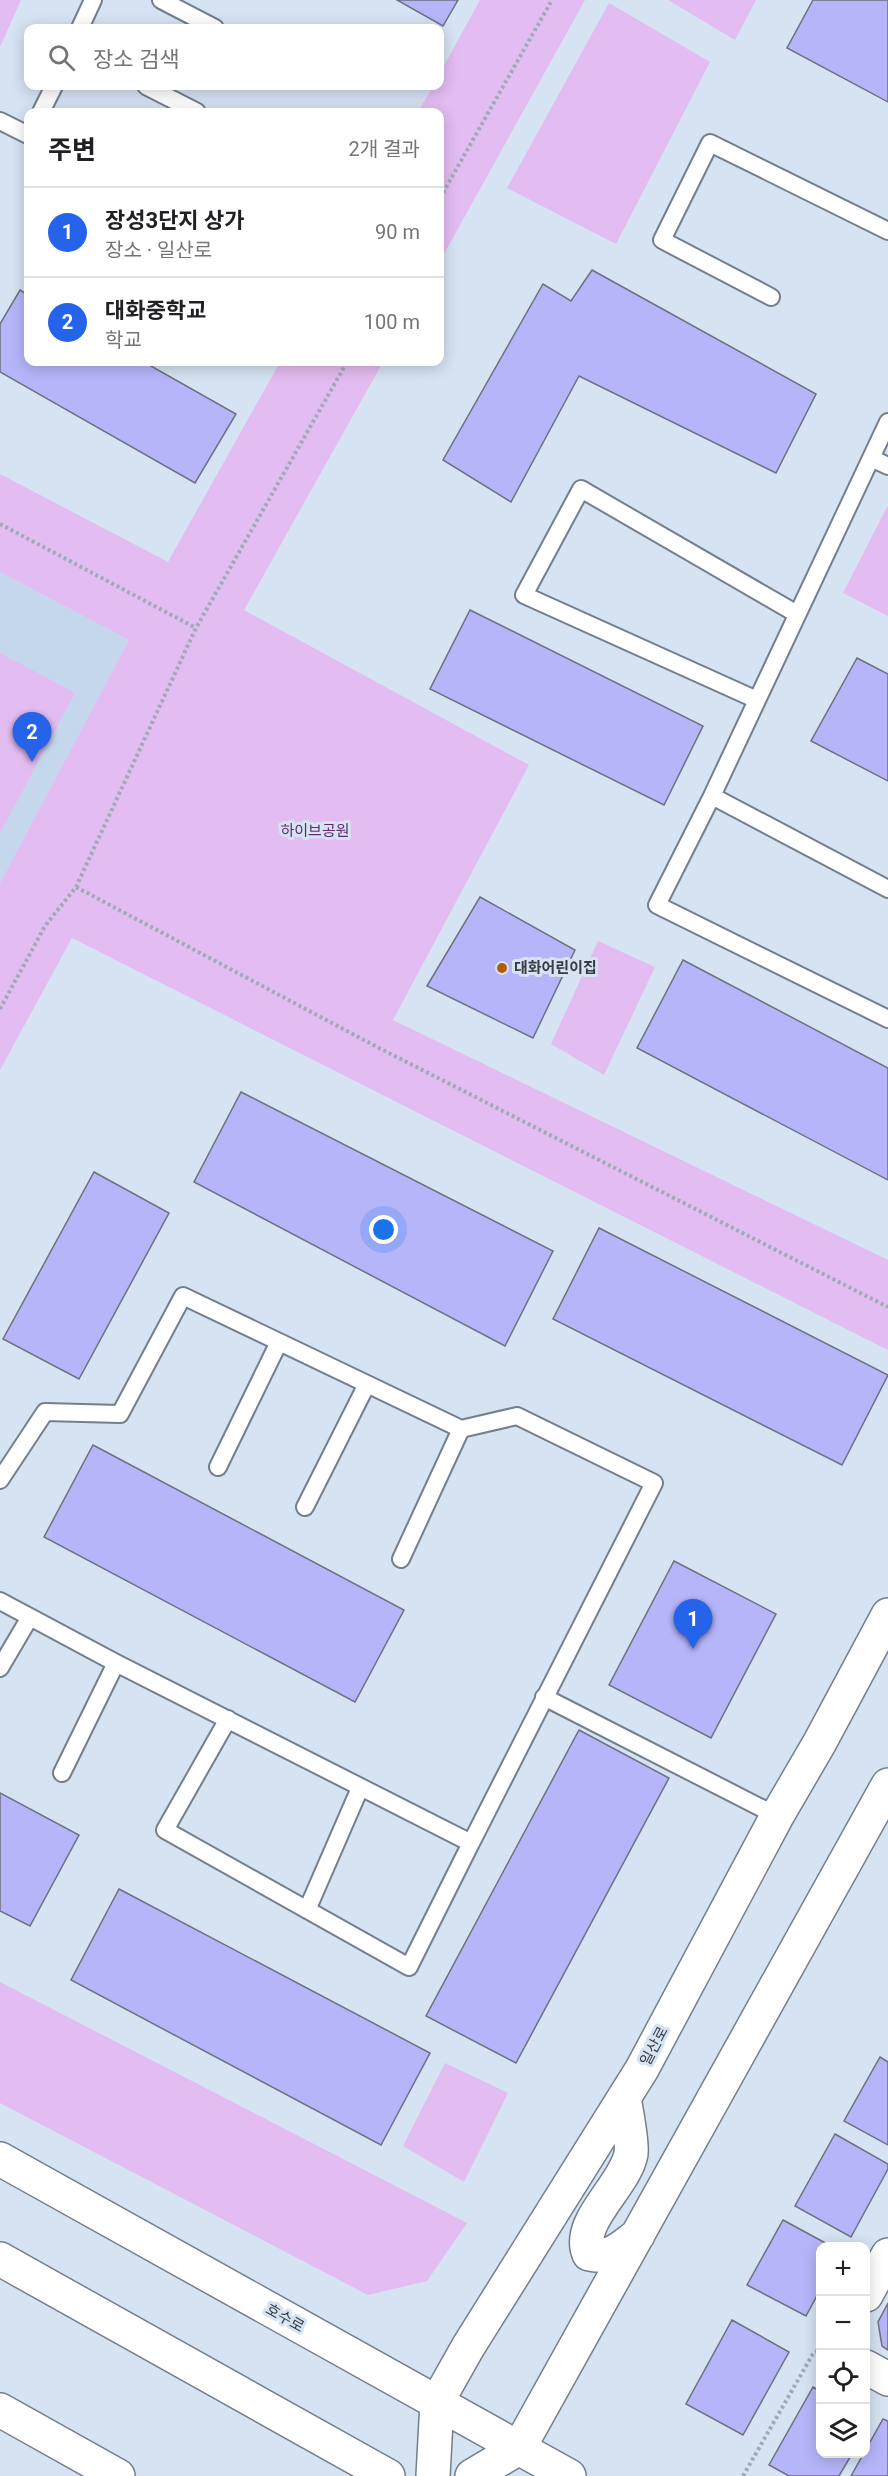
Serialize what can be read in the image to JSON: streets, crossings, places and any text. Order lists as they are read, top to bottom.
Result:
{
  "streets": {
    "main road": ["일산로", "호수로"]
  },
  "crossings": [
    ["일산로", "호수로"]
  ],
  "parks": ["하이브공원"],
  "places": ["대화어린이집"],
  "page": {
    "search": "장소 검색",
    "heading": ["주변", "2개 결과"],
    "list": [
      {
        "mark": "1",
        "name": "장성3단지 상가",
        "note": "장소 · 일산로",
        "value": "90 m"
      },
      {
        "mark": "2",
        "name": "대화중학교",
        "note": "학교",
        "value": "100 m"
      }
    ],
    "pins": ["2", "1"],
    "map_buttons": ["+", "−"]
  }
}
